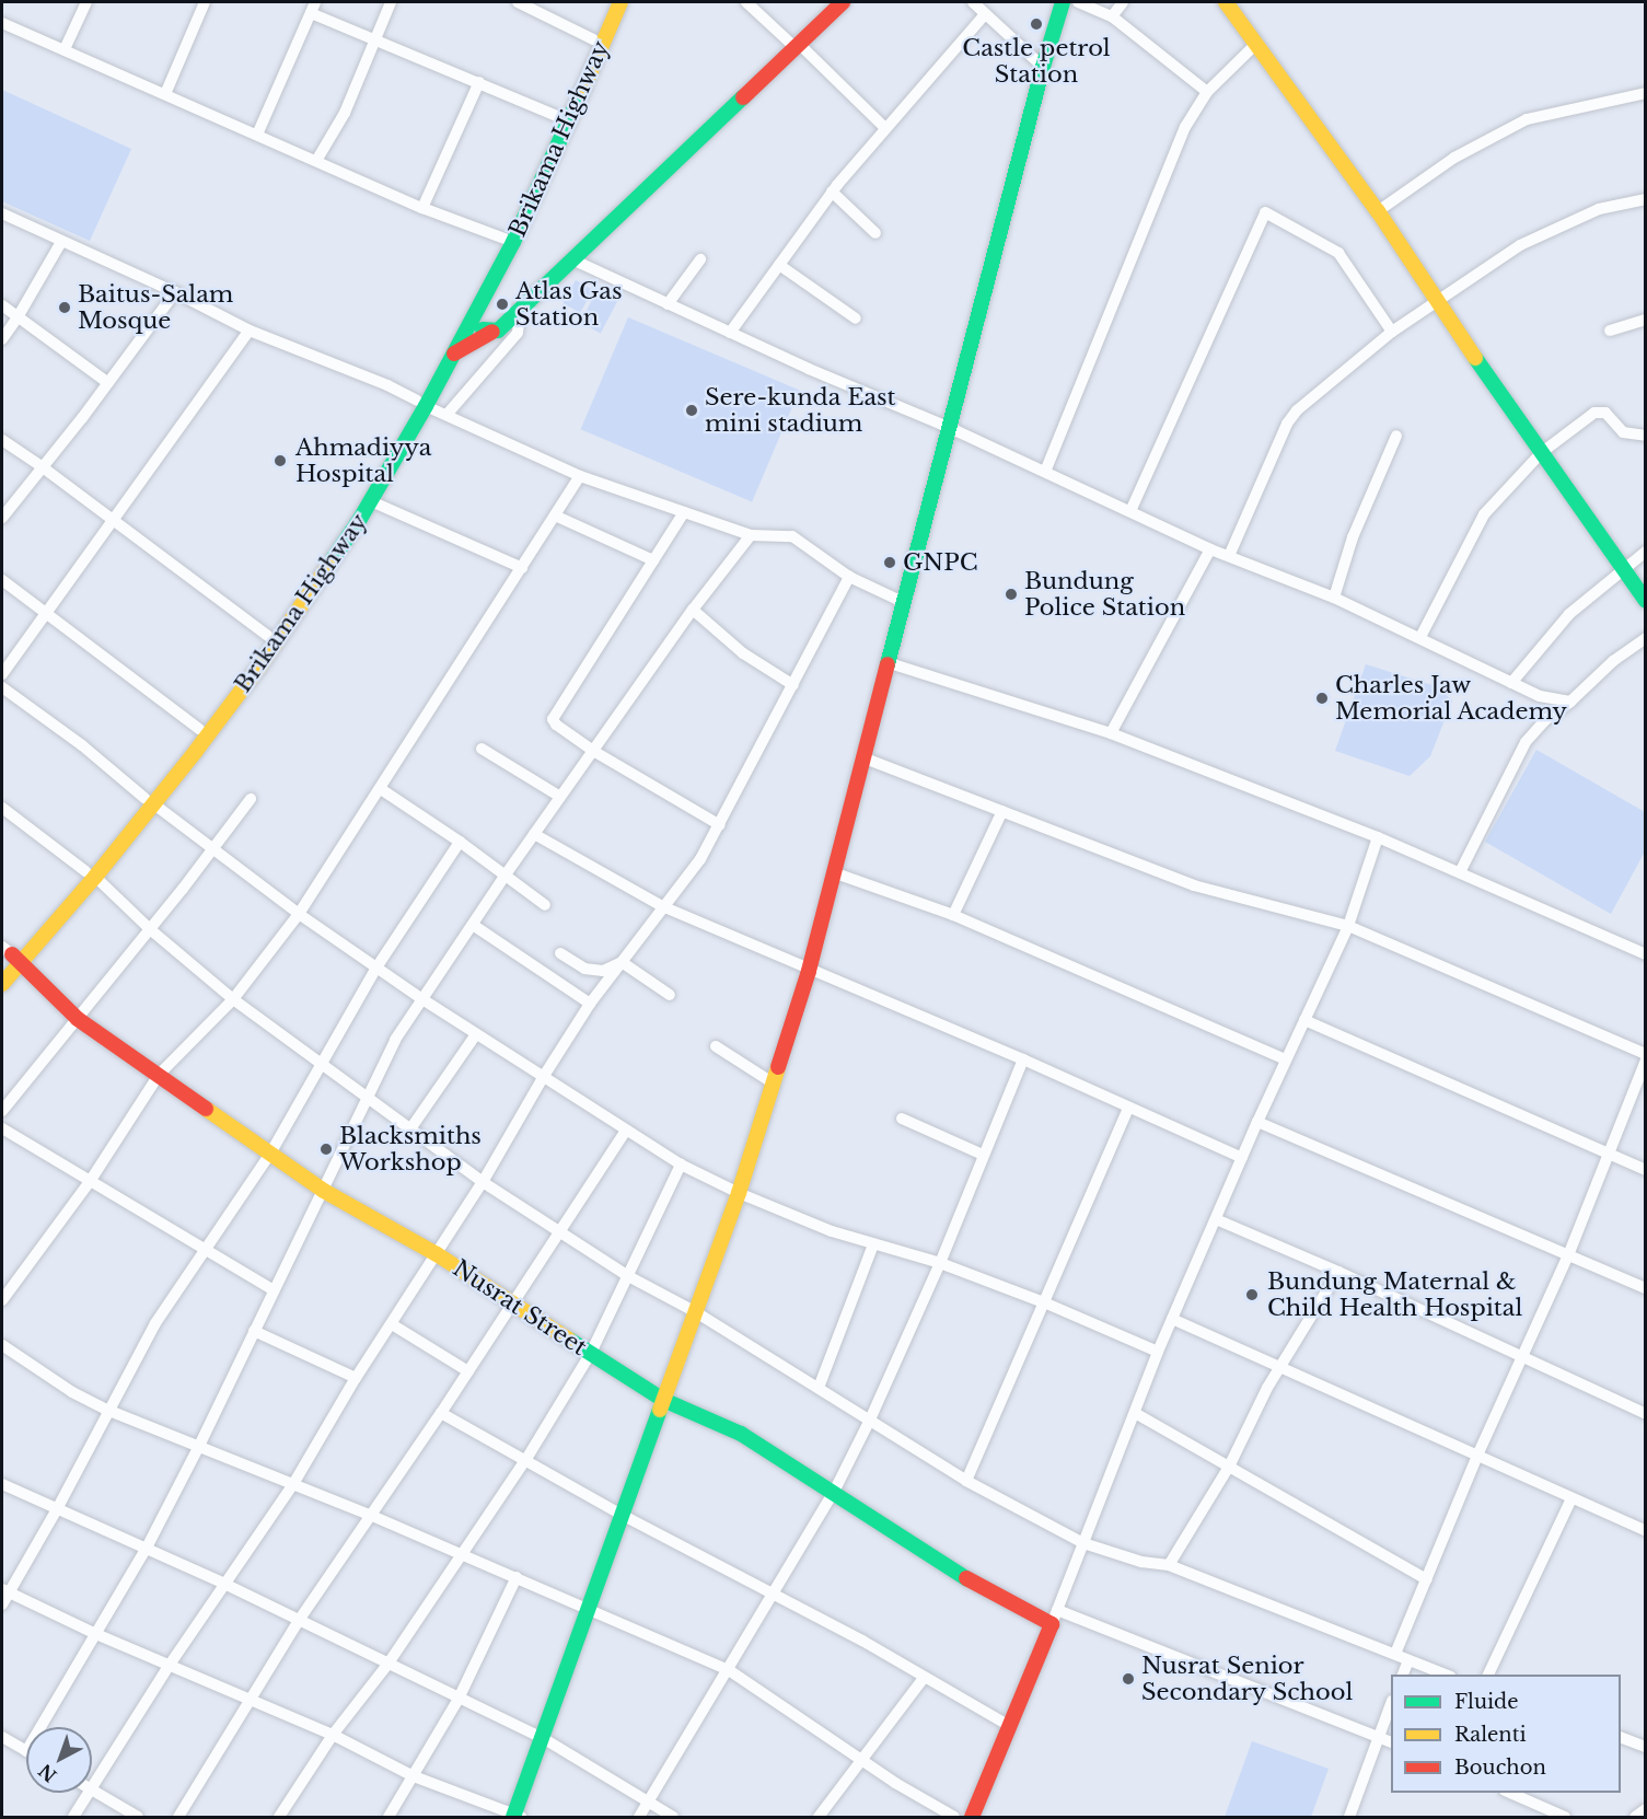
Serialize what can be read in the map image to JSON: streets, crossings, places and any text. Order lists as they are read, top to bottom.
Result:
{
  "streets": {
    "main road": ["Brikama Highway", "Nusrat Street"]
  },
  "crossings": [
    ["Brikama Highway", "Nusrat Street"]
  ],
  "places": [
    "Castle petrol Station",
    "Atlas Gas Station",
    "Baitus-Salam Mosque",
    "Sere-kunda East mini stadium",
    "Ahmadiyya Hospital",
    "GNPC",
    "Bundung Police Station",
    "Charles Jaw Memorial Academy",
    "Blacksmiths Workshop",
    "Bundung Maternal & Child Health Hospital",
    "Nusrat Senior Secondary School"
  ],
  "legend": ["Fluide", "Ralenti", "Bouchon"],
  "north": "bottom left"
}
